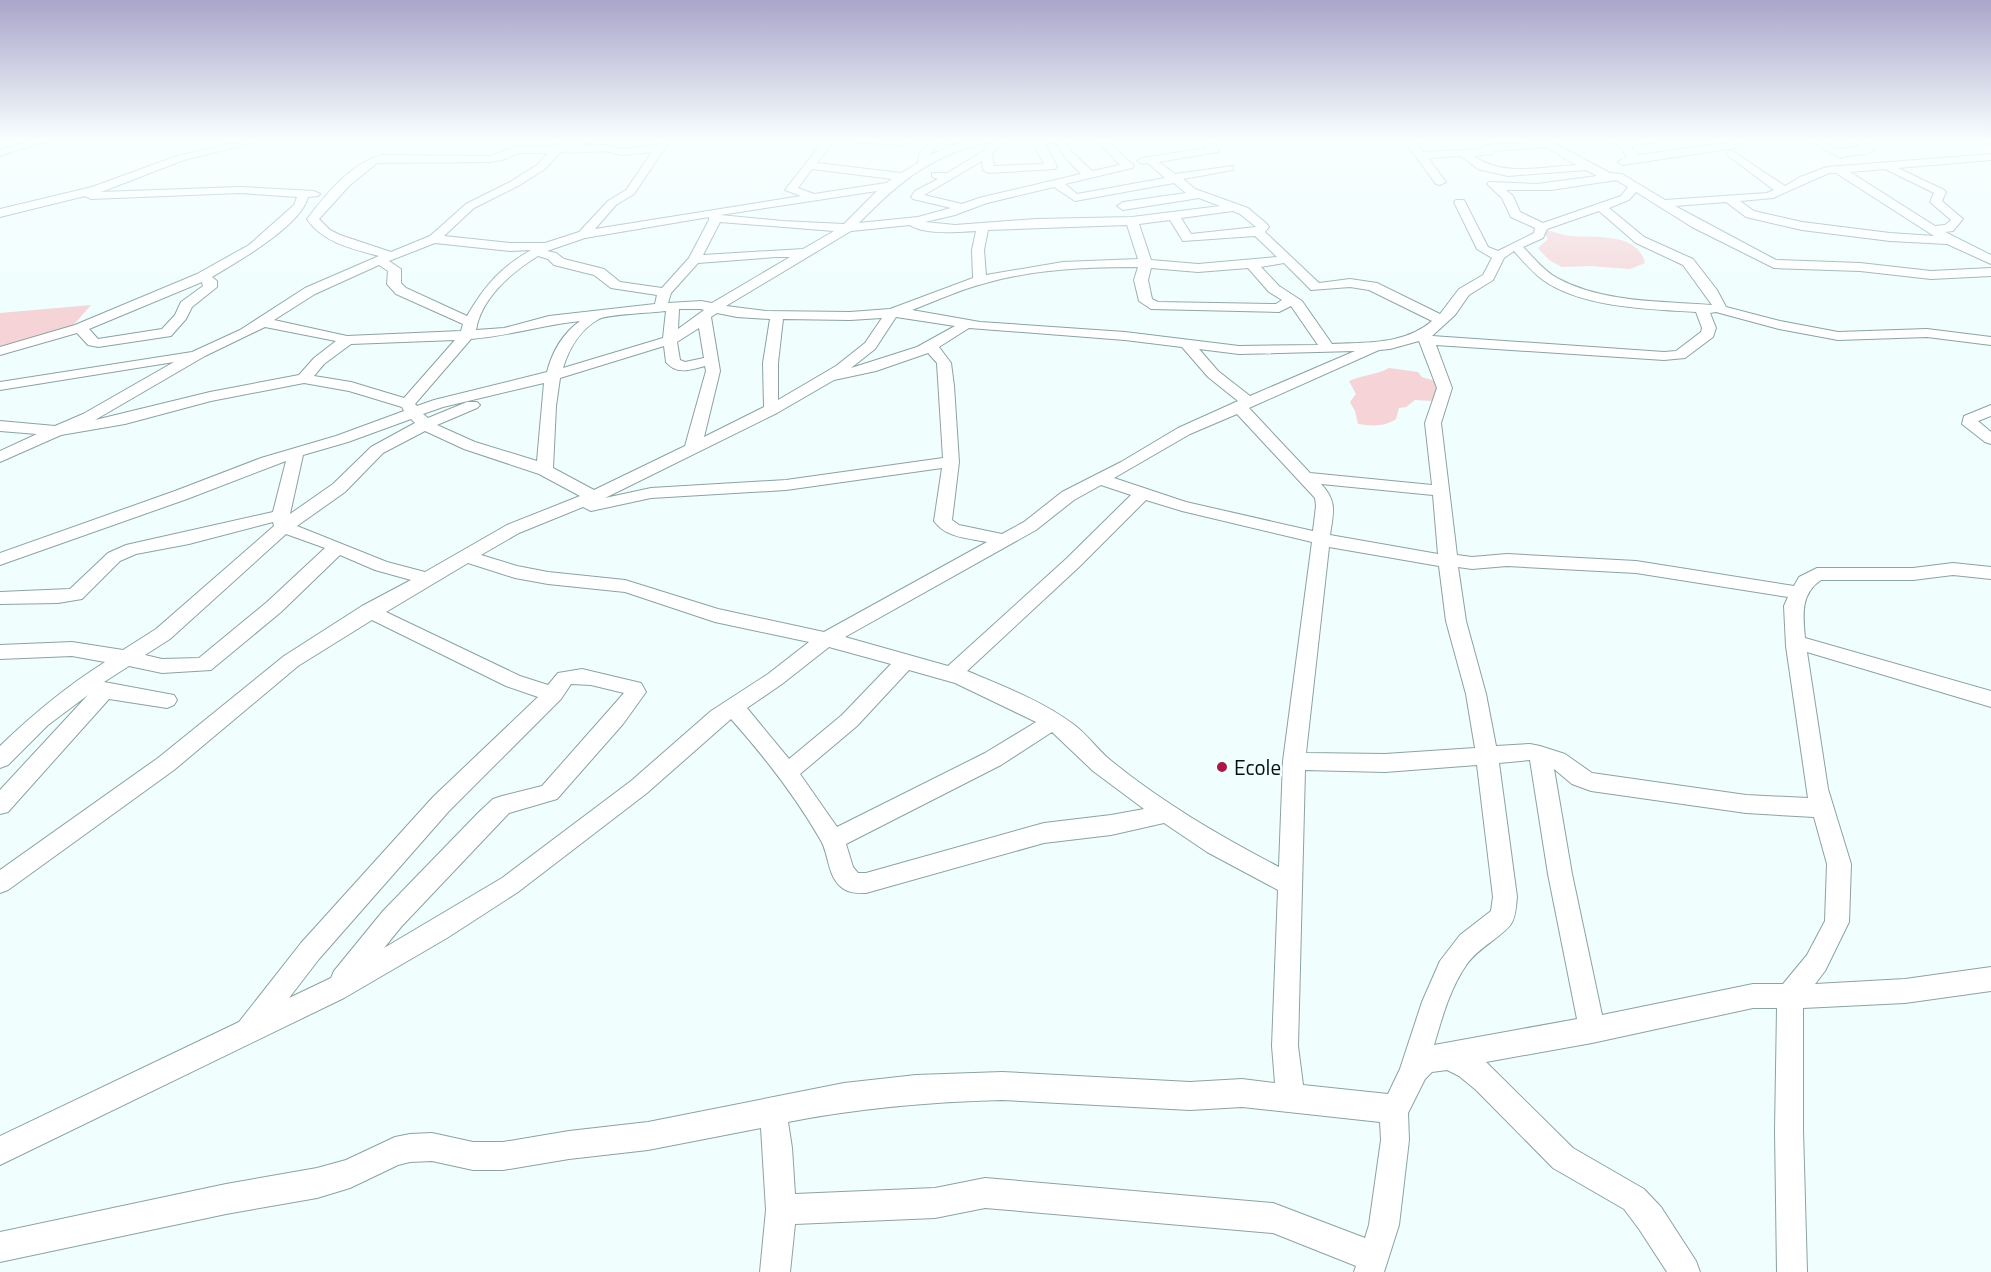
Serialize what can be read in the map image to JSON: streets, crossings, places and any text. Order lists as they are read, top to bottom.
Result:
{
  "places": ["Ecole"]
}
